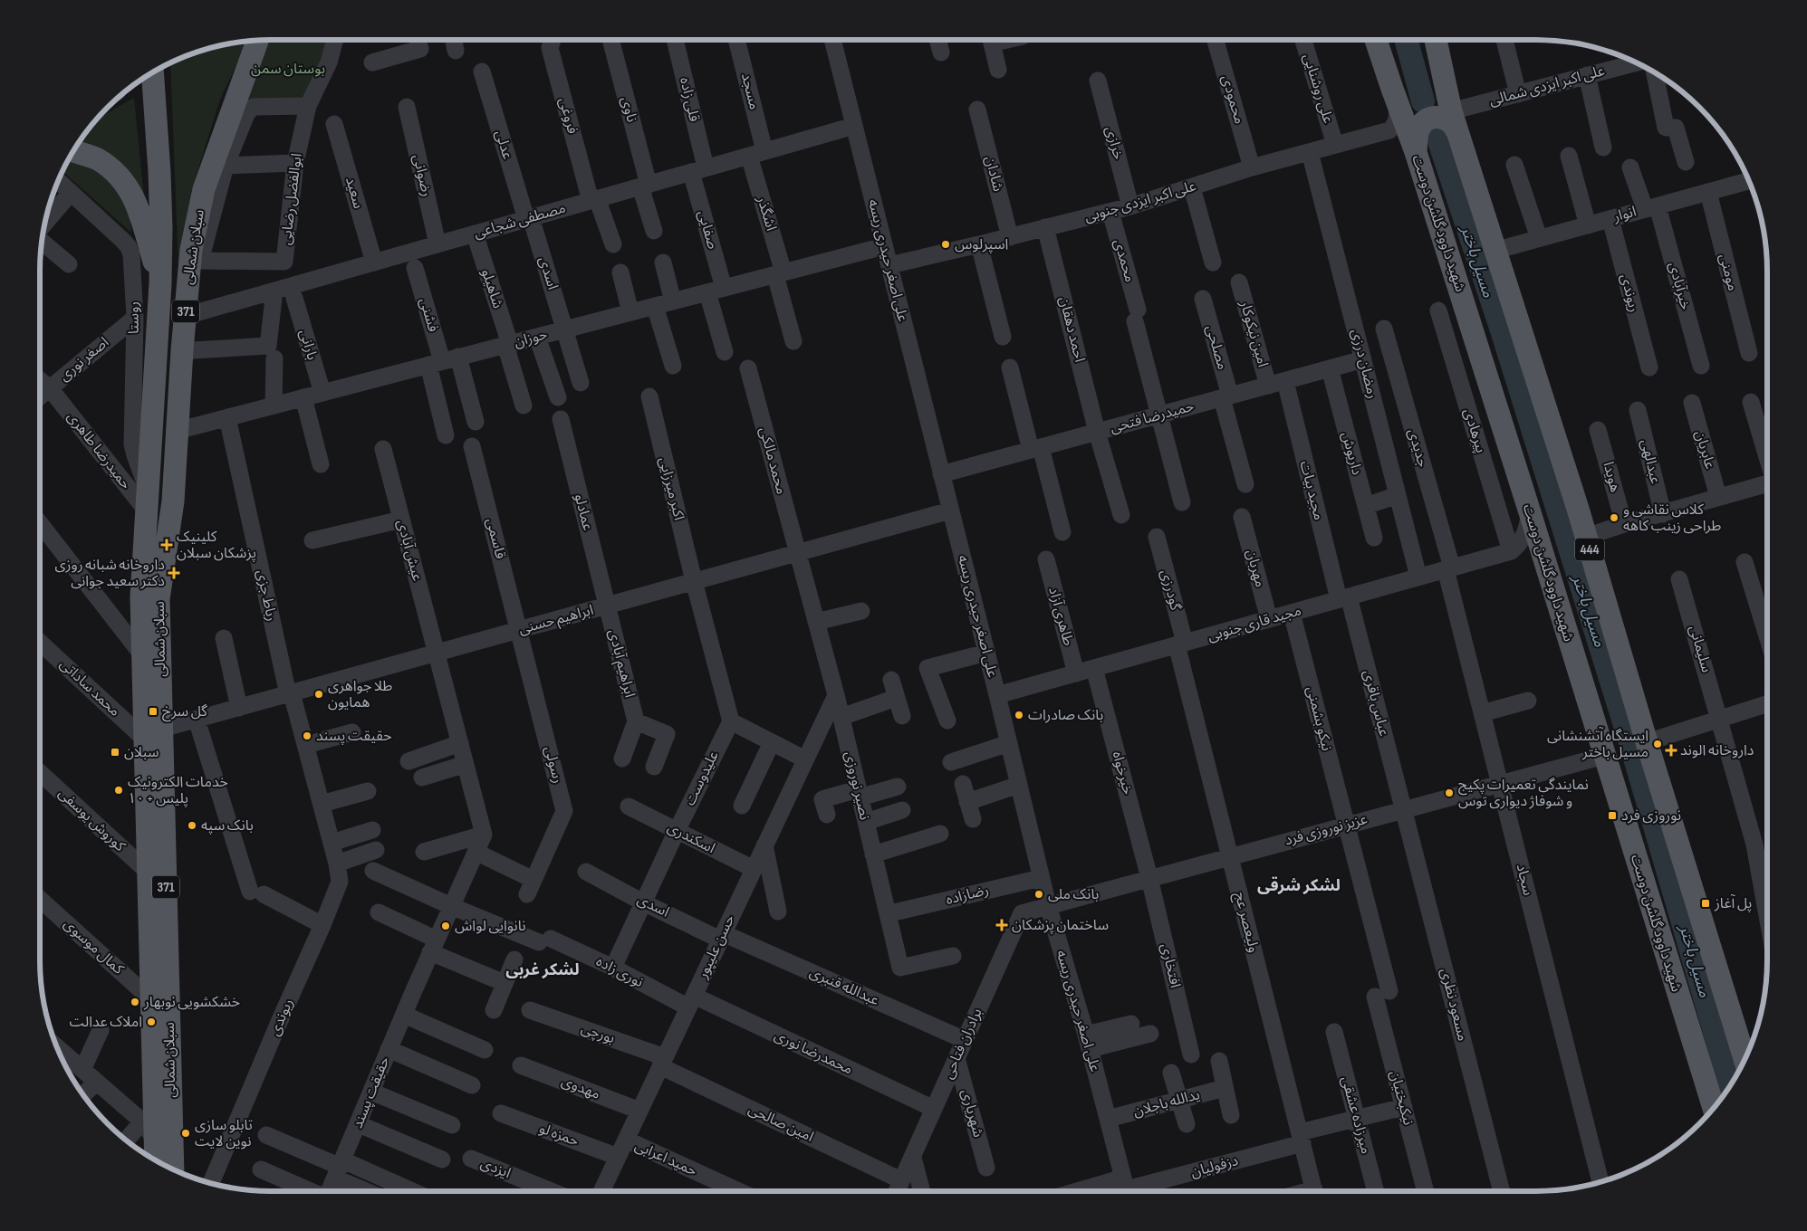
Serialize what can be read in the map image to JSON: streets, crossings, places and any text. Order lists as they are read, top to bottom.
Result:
{
  "streets": {
    "main road": [
      "شهید داوود گلشن دوست",
      "سبلان شمالی",
      "371",
      "444"
    ],
    "street": [
      "علی اکبر ایزدی شمالی",
      "علی روشنایی",
      "مسجد",
      "قلی زاده",
      "محمودی",
      "ناوی",
      "فروغی",
      "خرازی",
      "عدلی",
      "شادان",
      "رضوانی",
      "سعید",
      "ابوالفضل رضایی",
      "علی اکبر ایزدی جنوبی",
      "اشگذر",
      "انوار",
      "مصطفی شجاعی",
      "صفایی",
      "علی اصغر حیدری ریسه",
      "محمدی",
      "مومنی",
      "اسدی",
      "خیرآبادی",
      "شاهیلو",
      "ریوندی",
      "فشنی",
      "روستا",
      "احمد دهقان",
      "امین نیکوکار",
      "حوزان",
      "بارانی",
      "مصلحی",
      "اصغر نوری",
      "رمضان درزی",
      "حمیدرضا فتحی",
      "پیرهادی",
      "جدیدی",
      "عابریان",
      "حمیدرضا طاهری",
      "داریوش",
      "محمد مالکی",
      "عبدالهی",
      "هویدا",
      "اکبر میرزایی",
      "مجید بیات",
      "عمادلو",
      "قاسمی",
      "عیش آبادی",
      "مهربان",
      "گودرزی",
      "رباط جزی",
      "طاهری آزاد",
      "ابراهیم حسنی",
      "مجید قاری جنوبی",
      "سلیمانی",
      "ابراهیم آبادی",
      "محمد ساداتی",
      "عباس باقری",
      "نیکو بشمنی",
      "رسولی",
      "خیرخواه",
      "علیدوست",
      "نصیر نوروزی",
      "کوروش یوسفی",
      "عزیز نوروزی فرد",
      "اسکندری",
      "سجاد",
      "رضازاده",
      "ولیعصر عج",
      "کمال موسوی",
      "حسن علیپور",
      "افتخاری",
      "نوری زاده",
      "عبدالله قنبری",
      "مسعود نظری",
      "بورچی",
      "برادران فتاحی",
      "محمدرضا نوری",
      "مهدوی",
      "حقیقت پسند",
      "نیکبختیان",
      "یدالله باجلان",
      "شهریاری",
      "میرزاده عشقی",
      "امین صالحی",
      "حمزه لو",
      "حمید اعرابی",
      "دزفولیان",
      "ایزدی"
    ]
  },
  "crossings": [
    ["علی اکبر ایزدی شمالی", "444"],
    ["علی روشنایی", "علی اکبر ایزدی جنوبی"],
    ["مسجد", "اشگذر"],
    ["مسجد", "مصطفی شجاعی"],
    ["قلی زاده", "مصطفی شجاعی"],
    ["قلی زاده", "صفایی"],
    ["محمودی", "علی اکبر ایزدی جنوبی"],
    ["ناوی", "مصطفی شجاعی"],
    ["فروغی", "مصطفی شجاعی"],
    ["خرازی", "علی اکبر ایزدی جنوبی"],
    ["عدلی", "مصطفی شجاعی"],
    ["عدلی", "اسدی"],
    ["شادان", "علی اکبر ایزدی جنوبی"],
    ["رضوانی", "مصطفی شجاعی"],
    ["سعید", "مصطفی شجاعی"],
    ["علی اکبر ایزدی جنوبی", "شهید داوود گلشن دوست"],
    ["علی اکبر ایزدی جنوبی", "علی اصغر حیدری ریسه"],
    ["علی اکبر ایزدی جنوبی", "محمدی"],
    ["علی اکبر ایزدی جنوبی", "احمد دهقان"],
    ["علی اکبر ایزدی جنوبی", "رمضان درزی"],
    ["اشگذر", "مصطفی شجاعی"],
    ["اشگذر", "حوزان"],
    ["انوار", "مومنی"],
    ["انوار", "خیرآبادی"],
    ["انوار", "ریوندی"],
    ["انوار", "444"],
    ["مصطفی شجاعی", "صفایی"],
    ["مصطفی شجاعی", "سبلان شمالی"],
    ["مصطفی شجاعی", "علی اصغر حیدری ریسه"],
    ["مصطفی شجاعی", "اسدی"],
    ["مصطفی شجاعی", "شاهیلو"],
    ["شهید داوود گلشن دوست", "عزیز نوروزی فرد"],
    ["صفایی", "حوزان"],
    ["سبلان شمالی", "371"],
    ["سبلان شمالی", "حوزان"],
    ["سبلان شمالی", "حمیدرضا طاهری"],
    ["سبلان شمالی", "ابراهیم حسنی"],
    ["سبلان شمالی", "محمد ساداتی"],
    ["سبلان شمالی", "کوروش یوسفی"],
    ["سبلان شمالی", "کمال موسوی"],
    ["علی اصغر حیدری ریسه", "حوزان"],
    ["علی اصغر حیدری ریسه", "حمیدرضا فتحی"],
    ["علی اصغر حیدری ریسه", "ابراهیم حسنی"],
    ["علی اصغر حیدری ریسه", "مجید قاری جنوبی"],
    ["علی اصغر حیدری ریسه", "عزیز نوروزی فرد"],
    ["علی اصغر حیدری ریسه", "رضازاده"],
    ["علی اصغر حیدری ریسه", "برادران فتاحی"],
    ["علی اصغر حیدری ریسه", "یدالله باجلان"],
    ["علی اصغر حیدری ریسه", "دزفولیان"],
    ["محمدی", "حمیدرضا فتحی"],
    ["اسدی", "حوزان"],
    ["اسدی", "علیدوست"],
    ["اسدی", "حسن علیپور"],
    ["اسدی", "عبدالله قنبری"],
    ["شاهیلو", "حوزان"],
    ["ریوندی", "رباط جزی"],
    ["ریوندی", "ابراهیم حسنی"],
    ["371", "روستا"],
    ["371", "حمیدرضا طاهری"],
    ["فشنی", "حوزان"],
    ["روستا", "اصغر نوری"],
    ["احمد دهقان", "حمیدرضا فتحی"],
    ["امین نیکوکار", "حمیدرضا فتحی"],
    ["حوزان", "بارانی"],
    ["حوزان", "رباط جزی"],
    ["مصلحی", "حمیدرضا فتحی"],
    ["اصغر نوری", "حمیدرضا طاهری"],
    ["رمضان درزی", "حمیدرضا فتحی"],
    ["رمضان درزی", "مجید قاری جنوبی"],
    ["حمیدرضا فتحی", "داریوش"],
    ["حمیدرضا فتحی", "مجید بیات"],
    ["پیرهادی", "مجید قاری جنوبی"],
    ["جدیدی", "مجید قاری جنوبی"],
    ["جدیدی", "سجاد"],
    ["محمد مالکی", "ابراهیم حسنی"],
    ["محمد مالکی", "نصیر نوروزی"],
    ["اکبر میرزایی", "ابراهیم حسنی"],
    ["مجید بیات", "مجید قاری جنوبی"],
    ["مجید بیات", "عباس باقری"],
    ["عمادلو", "ابراهیم حسنی"],
    ["عمادلو", "ابراهیم آبادی"],
    ["قاسمی", "ابراهیم حسنی"],
    ["قاسمی", "رسولی"],
    ["عیش آبادی", "ابراهیم حسنی"],
    ["مهربان", "مجید قاری جنوبی"],
    ["گودرزی", "مجید قاری جنوبی"],
    ["گودرزی", "ولیعصر عج"],
    ["رباط جزی", "ابراهیم حسنی"],
    ["طاهری آزاد", "مجید قاری جنوبی"],
    ["ابراهیم حسنی", "ابراهیم آبادی"],
    ["ابراهیم حسنی", "محمد ساداتی"],
    ["ابراهیم حسنی", "رسولی"],
    ["ابراهیم حسنی", "نصیر نوروزی"],
    ["مجید قاری جنوبی", "عباس باقری"],
    ["مجید قاری جنوبی", "نیکو بشمنی"],
    ["مجید قاری جنوبی", "خیرخواه"],
    ["مجید قاری جنوبی", "سجاد"],
    ["مجید قاری جنوبی", "ولیعصر عج"],
    ["عباس باقری", "عزیز نوروزی فرد"],
    ["عباس باقری", "مسعود نظری"],
    ["نیکو بشمنی", "عزیز نوروزی فرد"],
    ["نیکو بشمنی", "نیکبختیان"],
    ["رسولی", "حقیقت پسند"],
    ["خیرخواه", "عزیز نوروزی فرد"],
    ["خیرخواه", "افتخاری"],
    ["علیدوست", "اسکندری"],
    ["علیدوست", "نوری زاده"],
    ["نصیر نوروزی", "حسن علیپور"],
    ["عزیز نوروزی فرد", "سجاد"],
    ["عزیز نوروزی فرد", "ولیعصر عج"],
    ["عزیز نوروزی فرد", "افتخاری"],
    ["عزیز نوروزی فرد", "مسعود نظری"],
    ["عزیز نوروزی فرد", "برادران فتاحی"],
    ["عزیز نوروزی فرد", "نیکبختیان"],
    ["اسکندری", "حسن علیپور"],
    ["ولیعصر عج", "دزفولیان"],
    ["حسن علیپور", "نوری زاده"],
    ["حسن علیپور", "عبدالله قنبری"],
    ["حسن علیپور", "بورچی"],
    ["حسن علیپور", "محمدرضا نوری"],
    ["حسن علیپور", "مهدوی"],
    ["حسن علیپور", "امین صالحی"],
    ["حسن علیپور", "حمزه لو"],
    ["حسن علیپور", "حمید اعرابی"],
    ["نوری زاده", "محمدرضا نوری"],
    ["نوری زاده", "حقیقت پسند"],
    ["عبدالله قنبری", "برادران فتاحی"],
    ["بورچی", "امین صالحی"],
    ["برادران فتاحی", "محمدرضا نوری"],
    ["برادران فتاحی", "شهریاری"],
    ["برادران فتاحی", "امین صالحی"],
    ["نیکبختیان", "دزفولیان"],
    ["میرزاده عشقی", "دزفولیان"]
  ],
  "districts": ["لشکر شرقی", "لشکر غربی"],
  "water": ["مسیل باختر"],
  "parks": ["بوستان سمن"],
  "places": {
    "other": [
      "اسپرلوس",
      "کلاس نقاشی و طراحی زینب کاهه",
      "طلا جواهری همایون",
      "بانک صادرات",
      "حقیقت پسند",
      "ایستگاه آتشنشانی مسیل باختر",
      "خدمات الکترونیک پلیس + ۱۰",
      "نمایندگی تعمیرات پکیج و شوفاژ دیواری توس",
      "بانک سپه",
      "بانک ملی",
      "نانوایی لواش",
      "خشکشویی نوبهار",
      "املاک عدالت",
      "تابلو سازی نوین لایت"
    ],
    "health": [
      "کلینیک پزشکان سبلان",
      "داروخانه شبانه روزی دکتر سعید جوانی",
      "داروخانه الوند",
      "ساختمان پزشکان"
    ],
    "transit": [
      "گل سرخ",
      "سبلان",
      "نوروزی فرد",
      "پل آغاز"
    ]
  }
}
